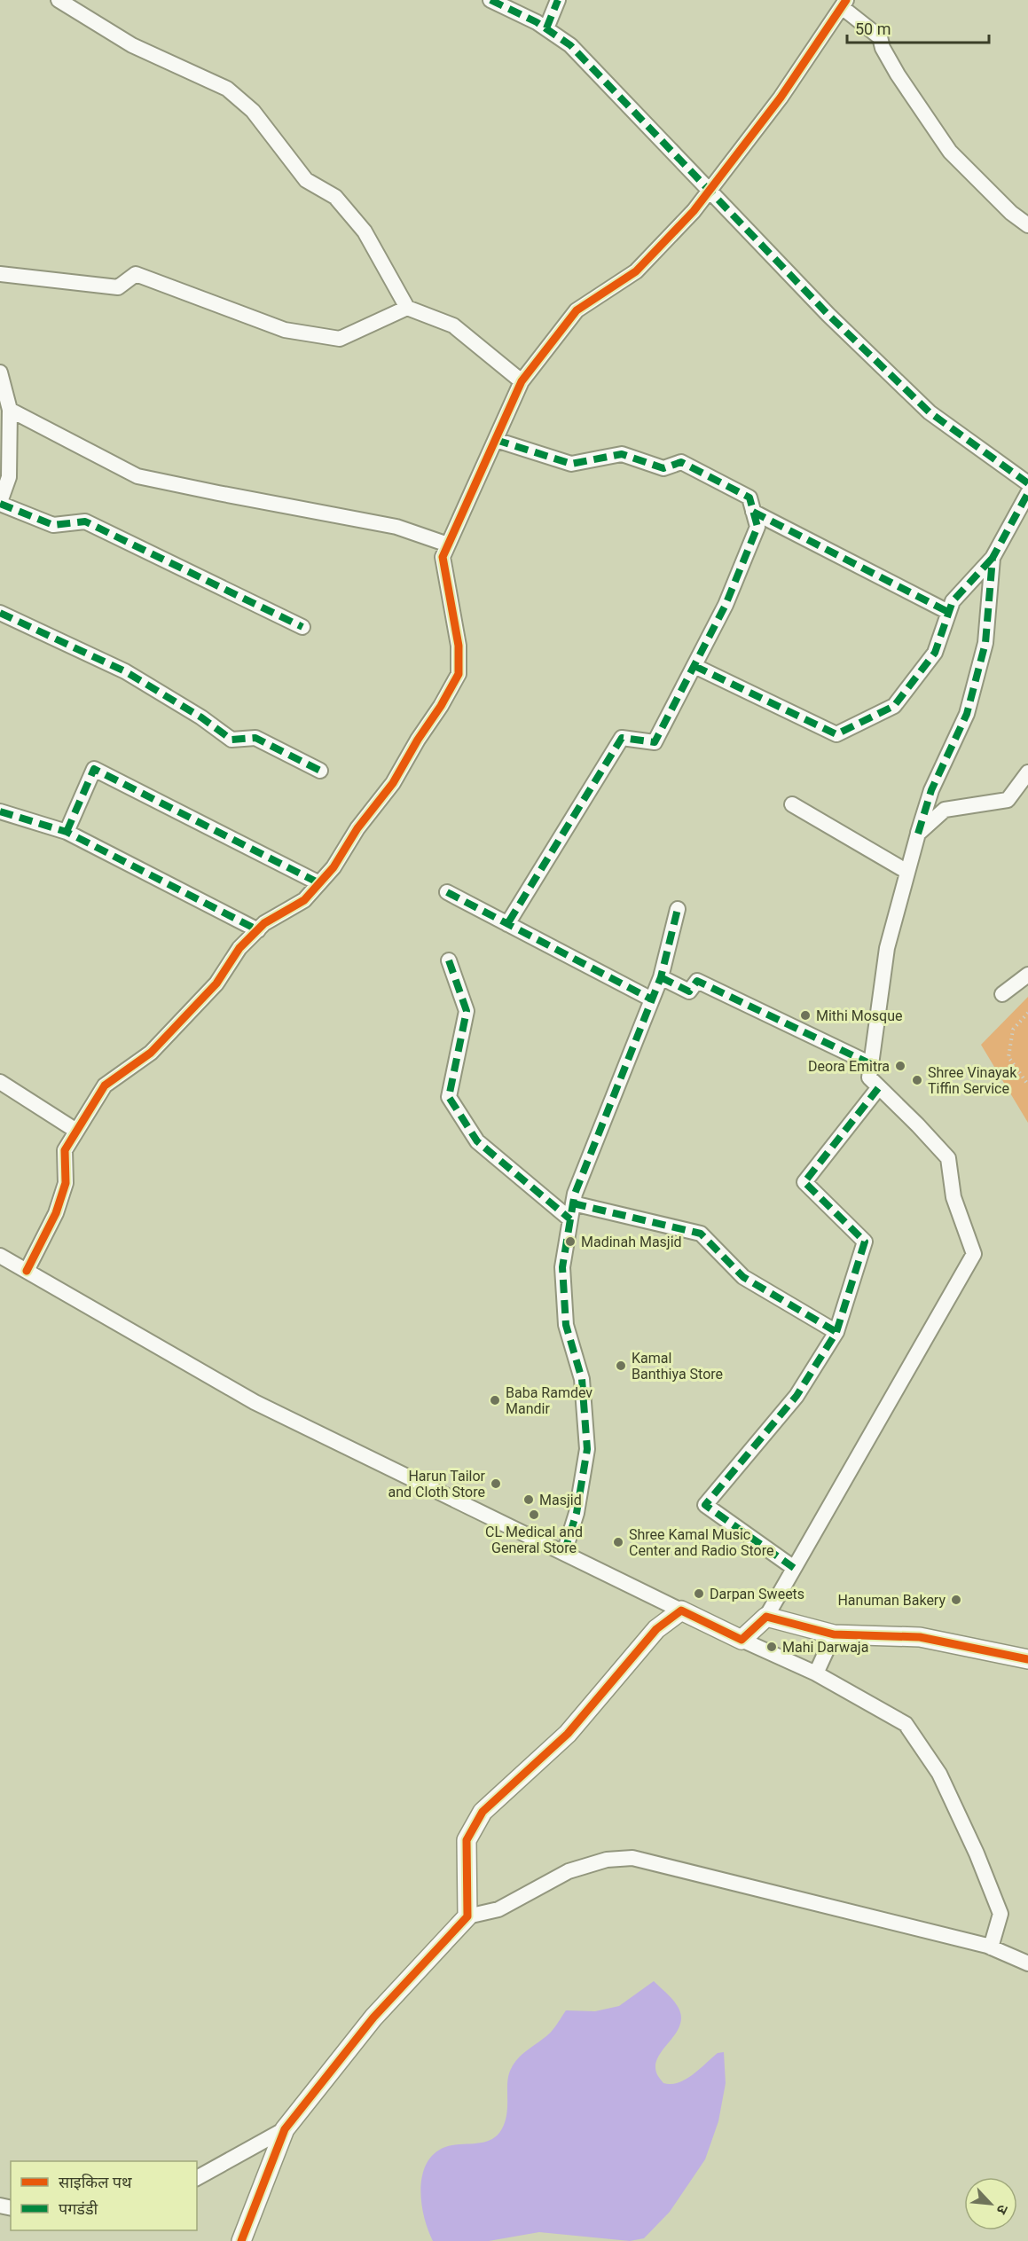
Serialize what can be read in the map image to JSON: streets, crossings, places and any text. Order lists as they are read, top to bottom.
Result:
{
  "places": [
    "Mithi Mosque",
    "Deora Emitra",
    "Shree Vinayak Tiffin Service",
    "Madinah Masjid",
    "Kamal Banthiya Store",
    "Baba Ramdev Mandir",
    "Harun Tailor and Cloth Store",
    "Masjid",
    "CL Medical and General Store",
    "Shree Kamal Music Center and Radio Store",
    "Darpan Sweets",
    "Hanuman Bakery",
    "Mahi Darwaja"
  ],
  "legend": ["साइकिल पथ", "पगडंडी"],
  "scale_bar": "50 m",
  "north": "bottom right"
}
